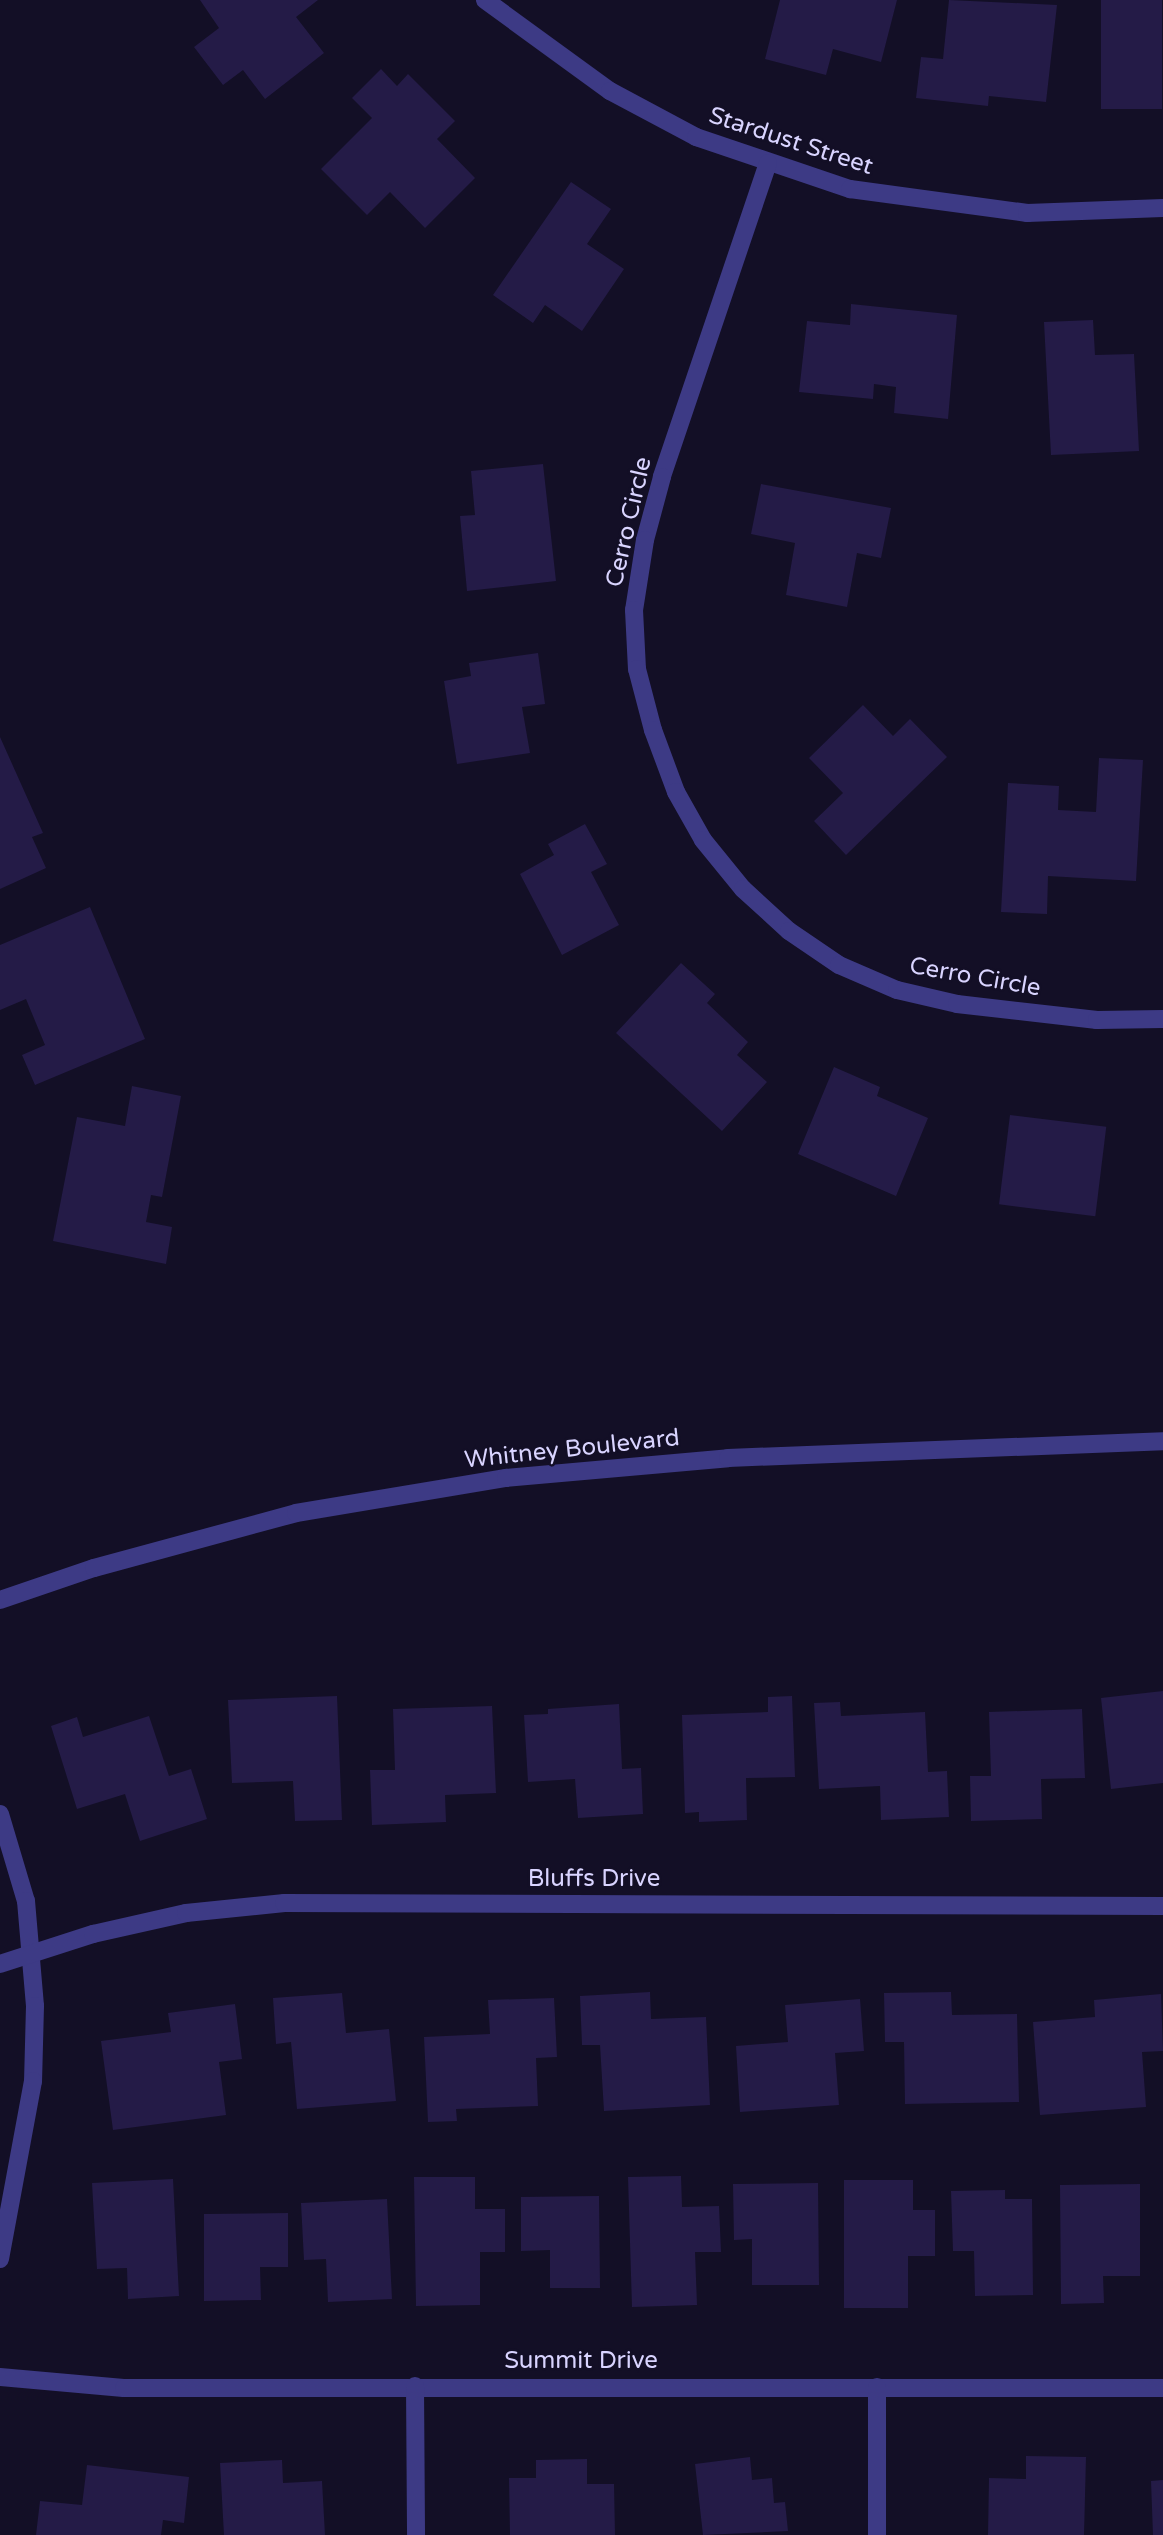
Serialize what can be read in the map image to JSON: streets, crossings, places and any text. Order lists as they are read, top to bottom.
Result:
{
  "streets": {
    "street": [
      "Stardust Street",
      "Cerro Circle",
      "Whitney Boulevard",
      "Bluffs Drive",
      "Summit Drive"
    ]
  },
  "crossings": [
    ["Stardust Street", "Cerro Circle"]
  ]
}
